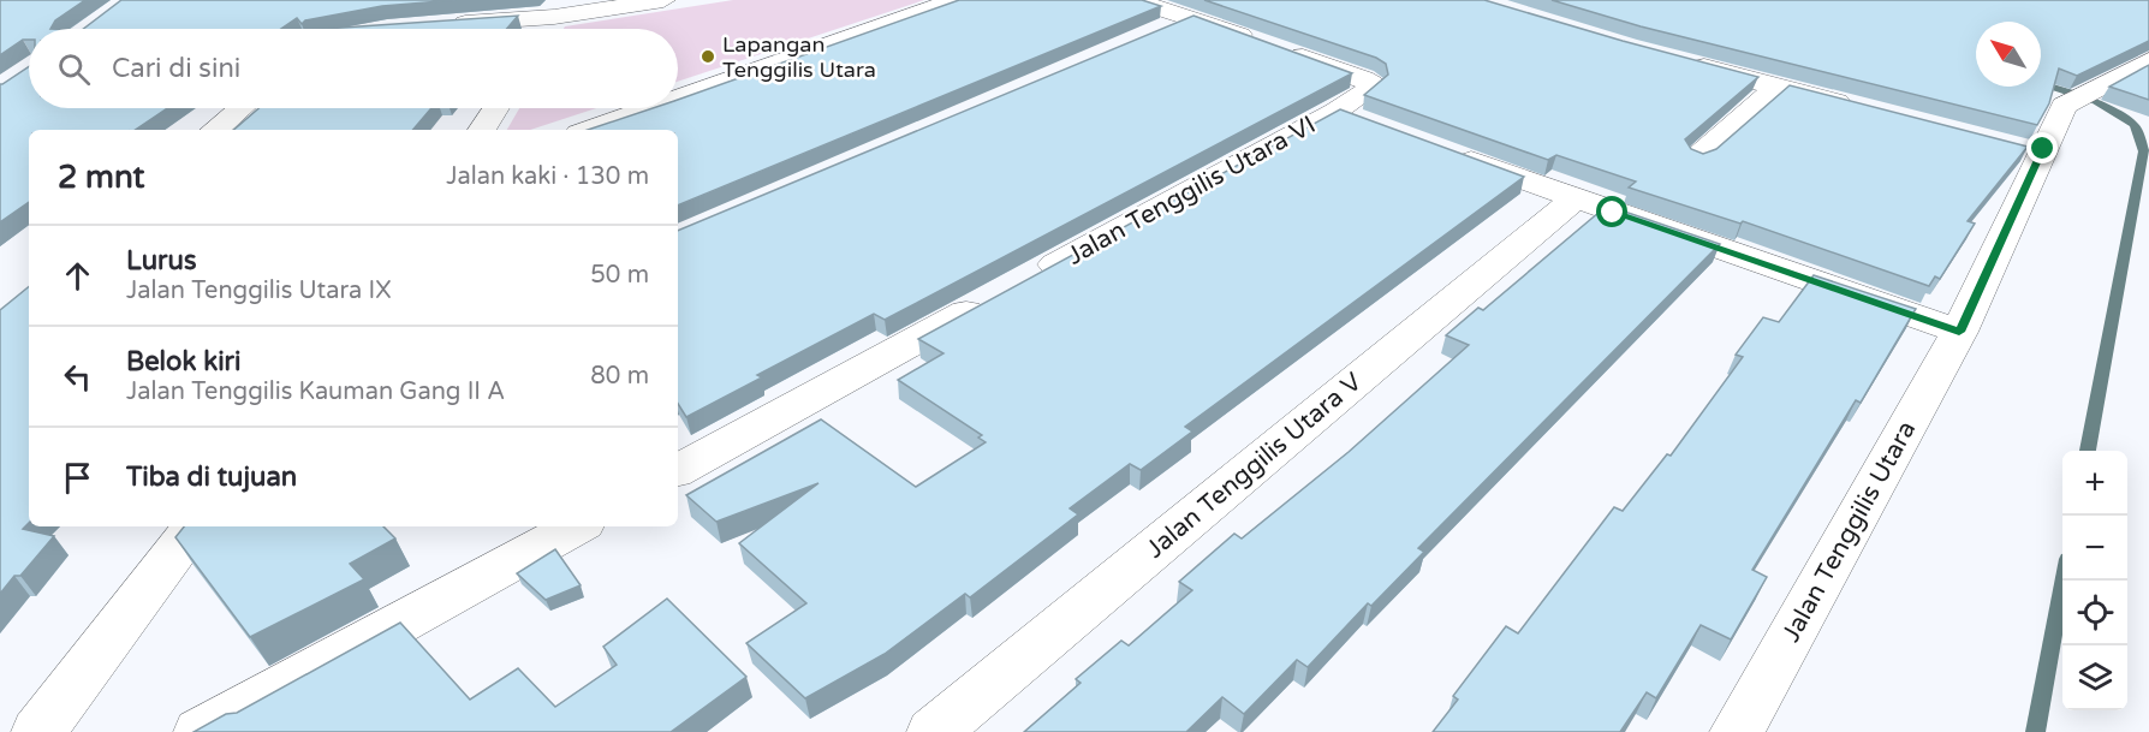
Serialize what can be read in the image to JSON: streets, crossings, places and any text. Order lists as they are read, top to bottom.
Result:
{
  "streets": {
    "street": ["Jalan Tenggilis Utara VI", "Jalan Tenggilis Utara V", "Jalan Tenggilis Utara"]
  },
  "places": ["Lapangan Tenggilis Utara"],
  "north": "top left",
  "page": {
    "search": "Cari di sini",
    "heading": ["2 mnt", "Jalan kaki · 130 m"],
    "list": [
      ["Lurus", "Jalan Tenggilis Utara IX", "50 m"],
      ["Belok kiri", "Jalan Tenggilis Kauman Gang II A", "80 m"],
      "Tiba di tujuan"
    ],
    "map_buttons": ["+", "−"]
  }
}
